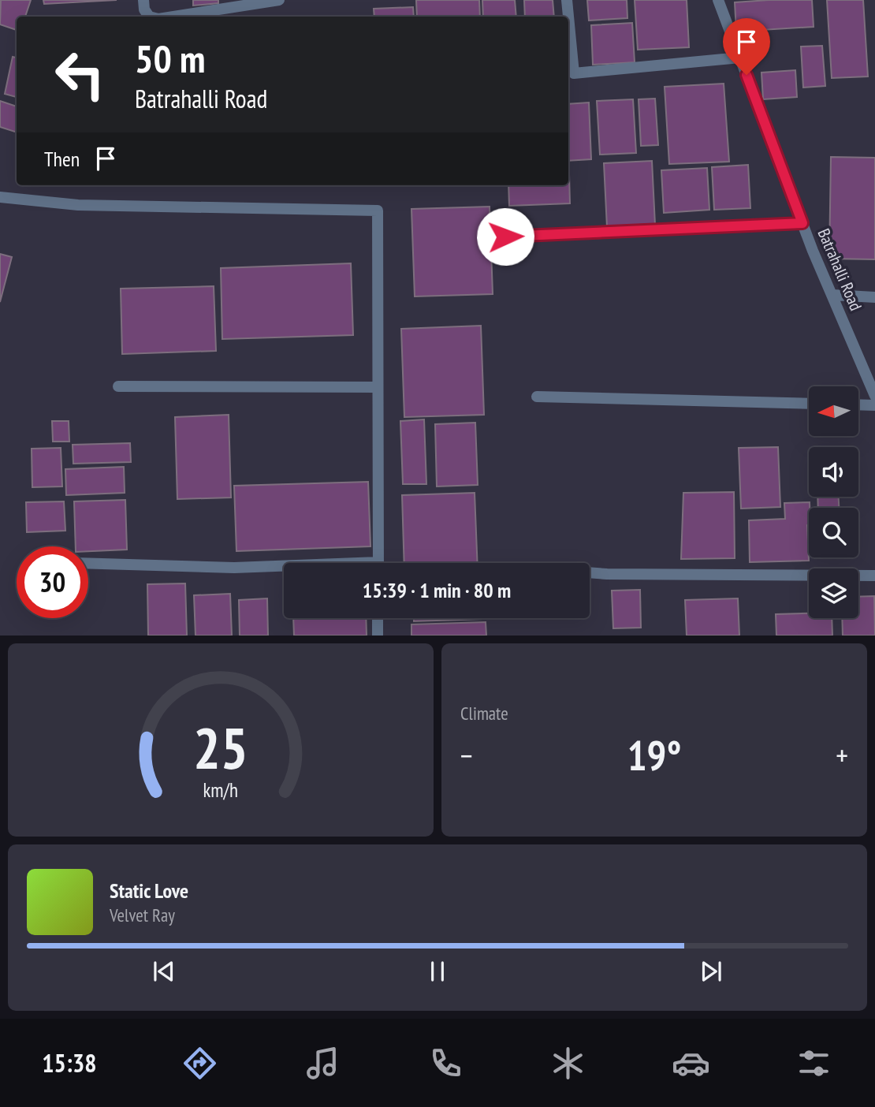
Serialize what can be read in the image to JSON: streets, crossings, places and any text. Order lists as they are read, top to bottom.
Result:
{
  "streets": {
    "street": ["Batrahalli Road"]
  },
  "north": "left",
  "page": {
    "turn": ["50 m", "Batrahalli Road"],
    "then": "Then",
    "limit": "30",
    "trip": "15:39 · 1 min · 80 m",
    "tile": "Climate",
    "heat": ["−", "19°", "+"],
    "song": ["Static Love", "Velvet Ray"],
    "tabs": "15:38",
    "gauge": ["25", "km/h"]
  }
}
